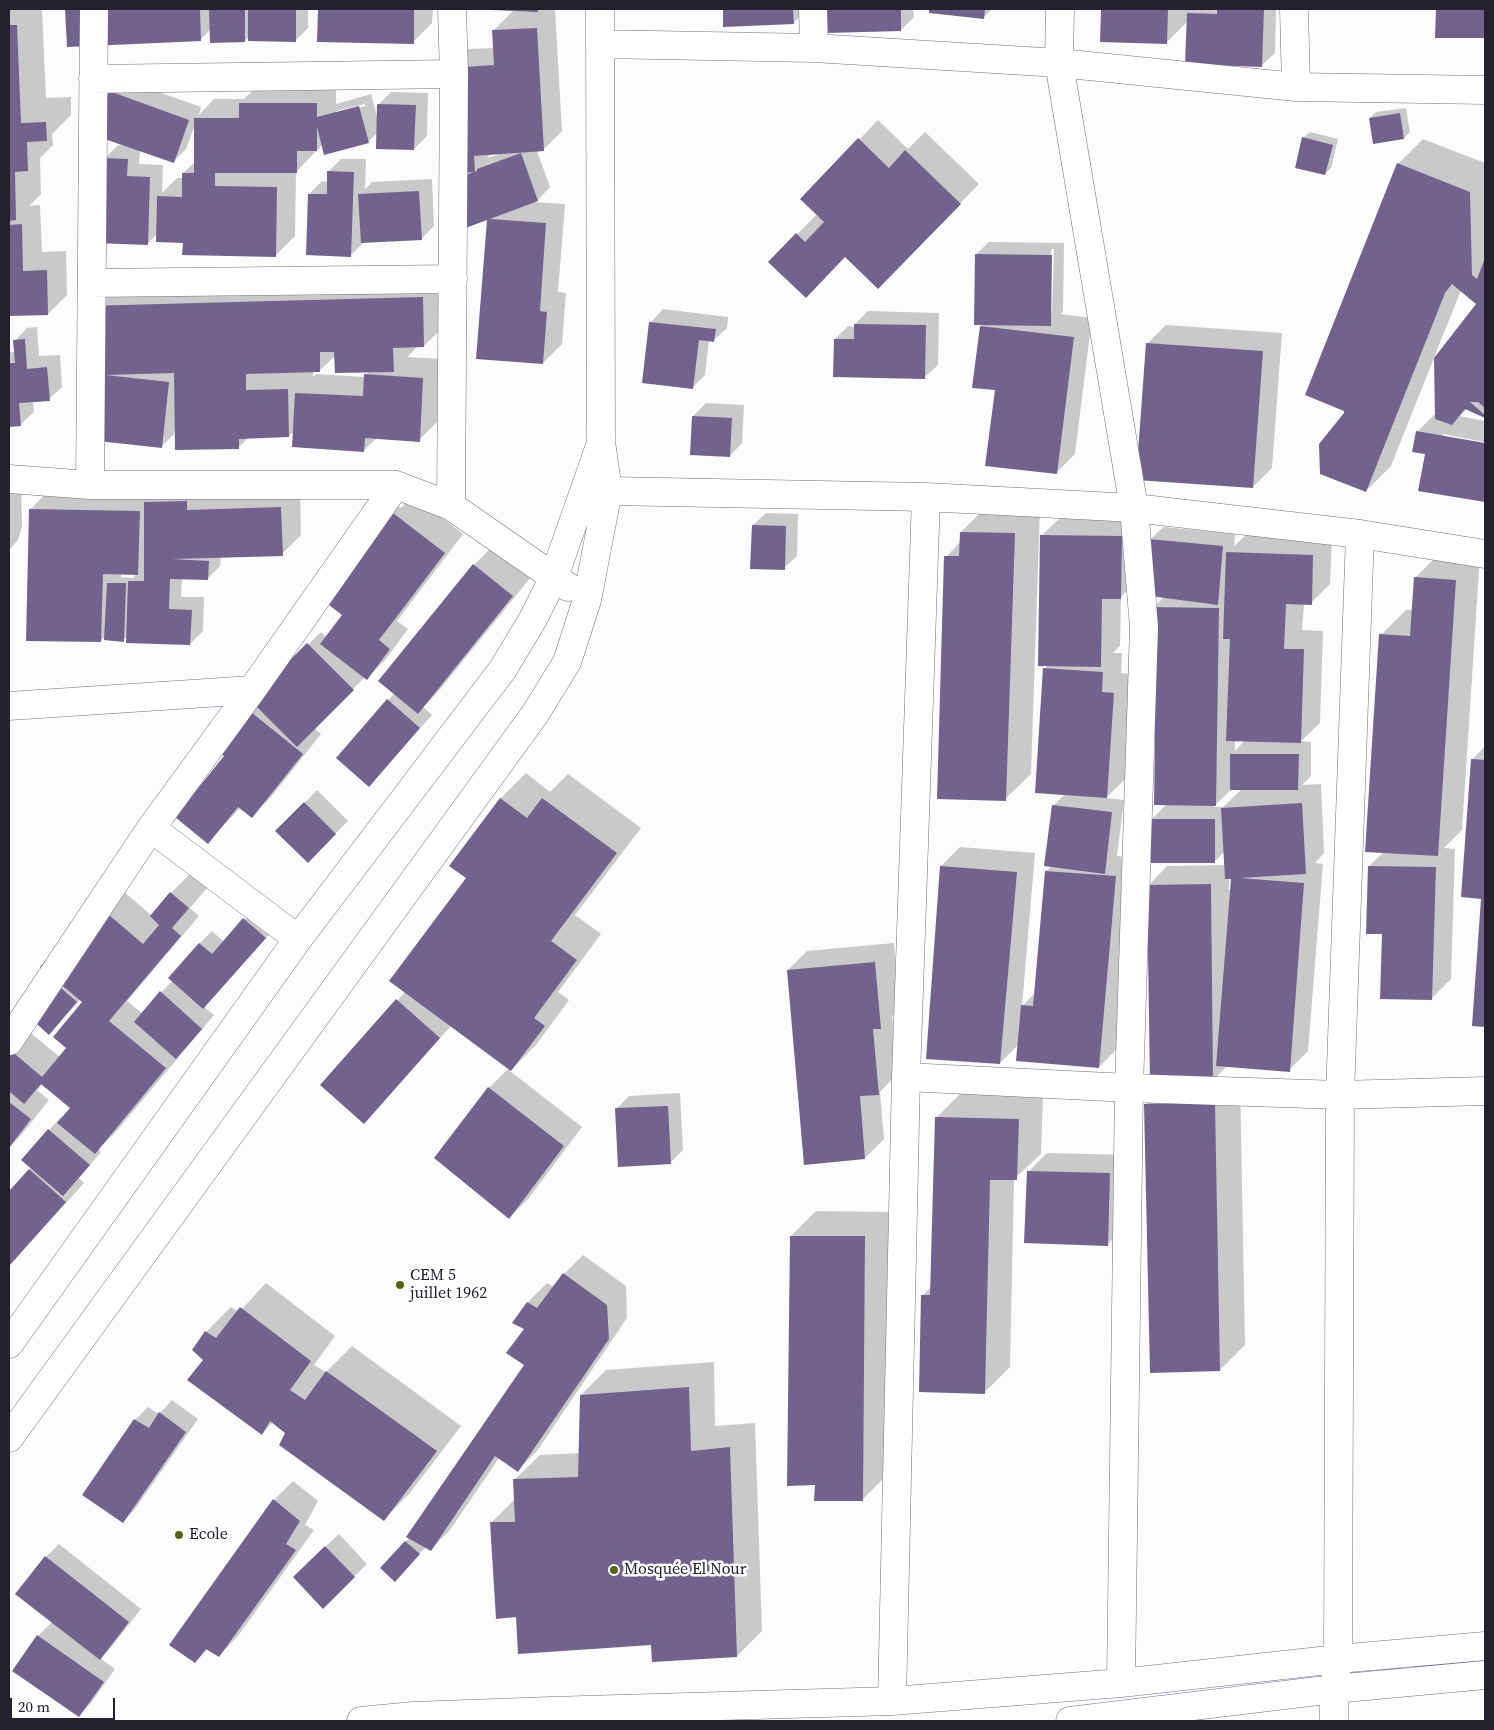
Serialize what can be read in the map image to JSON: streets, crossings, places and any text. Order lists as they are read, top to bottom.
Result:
{
  "places": ["CEM 5 juillet 1962", "Ecole", "Mosquée El Nour"],
  "scale_bar": "20 m"
}
